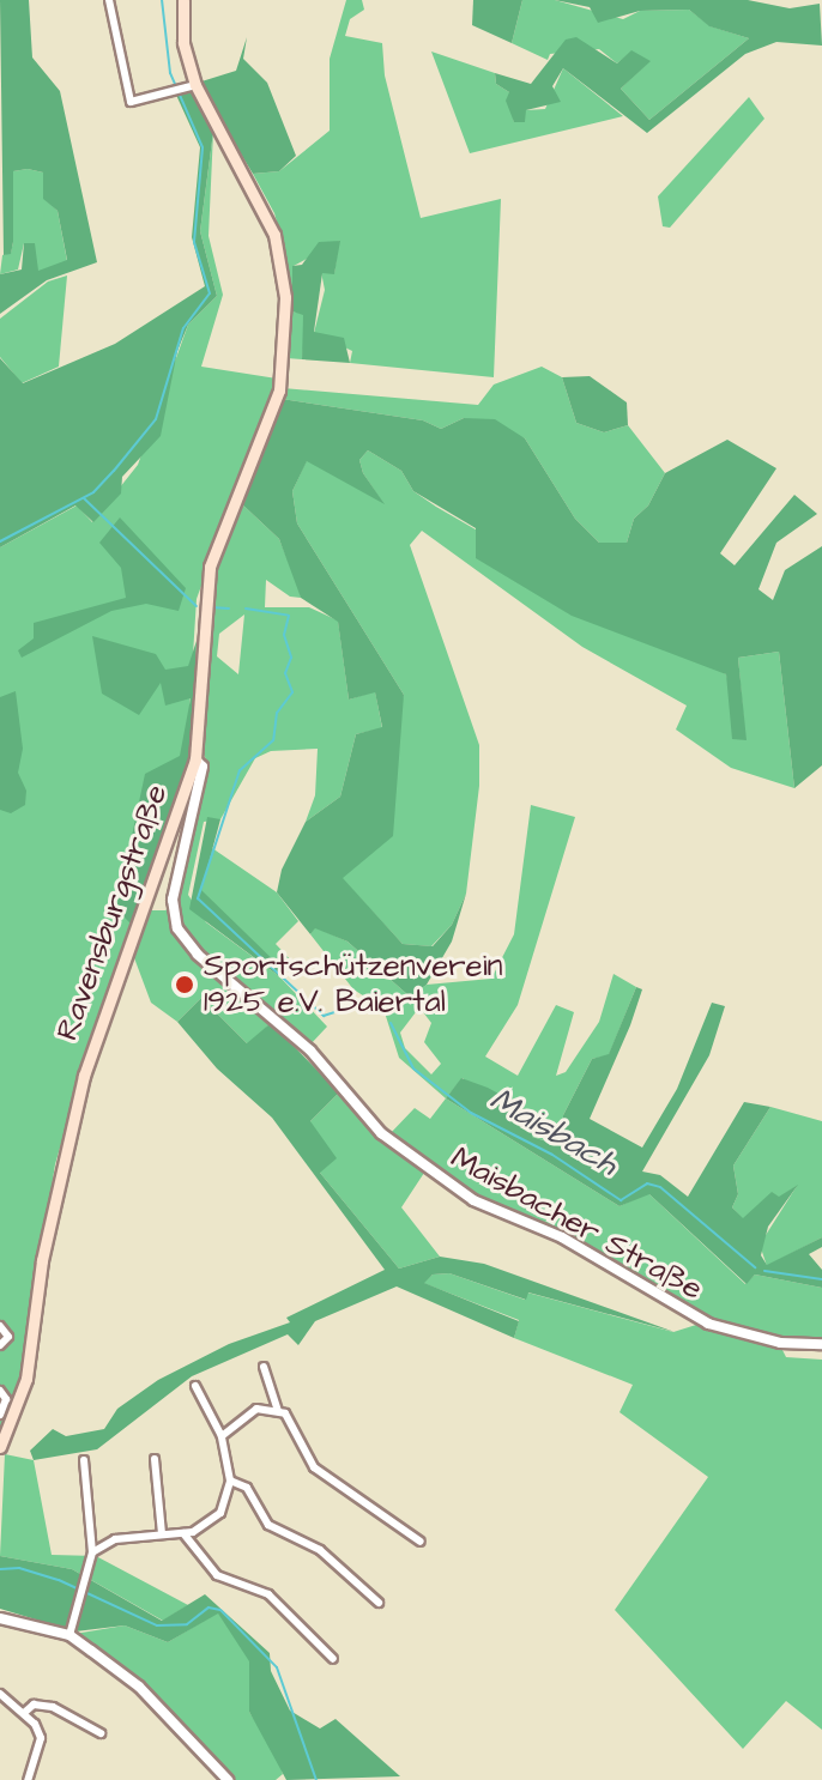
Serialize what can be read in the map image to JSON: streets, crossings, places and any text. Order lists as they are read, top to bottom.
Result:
{
  "streets": {
    "main road": ["Ravensburgstraße"],
    "street": ["Maisbacher Straße"]
  },
  "crossings": [
    ["Ravensburgstraße", "Maisbacher Straße"]
  ],
  "water": ["Maisbach"],
  "places": ["Sportschützenverein 1925 e.V. Baiertal"]
}
